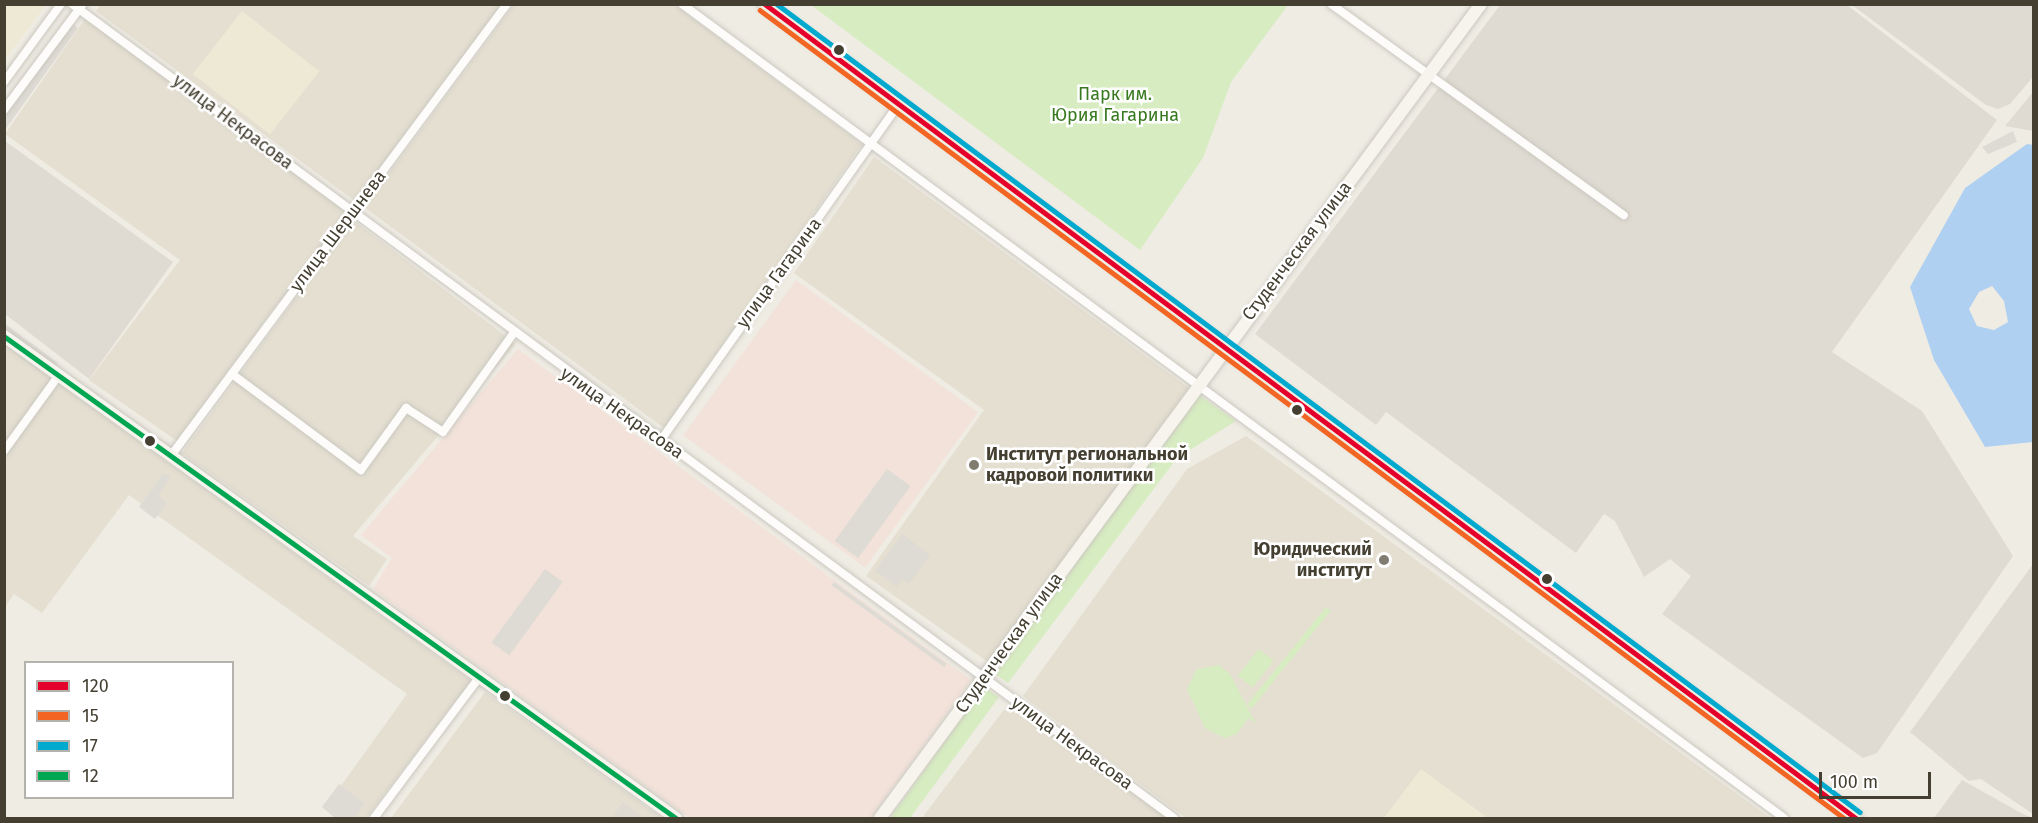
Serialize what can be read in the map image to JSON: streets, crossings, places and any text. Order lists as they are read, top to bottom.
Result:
{
  "streets": {
    "main road": ["Студенческая улица"],
    "street": ["улица Некрасова", "улица Шершнева", "улица Гагарина"]
  },
  "crossings": [
    ["улица Некрасова", "улица Шершнева"],
    ["улица Некрасова", "Студенческая улица"],
    ["улица Некрасова", "улица Гагарина"]
  ],
  "parks": ["Парк им. Юрия Гагарина"],
  "places": ["Институт региональной кадровой политики", "Юридический институт"],
  "lines": [
    "transit line 120",
    "transit line 17",
    "transit line 15",
    "transit line 12"
  ],
  "legend": [
    "120",
    "15",
    "17",
    "12"
  ],
  "scale_bar": "100 m"
}
